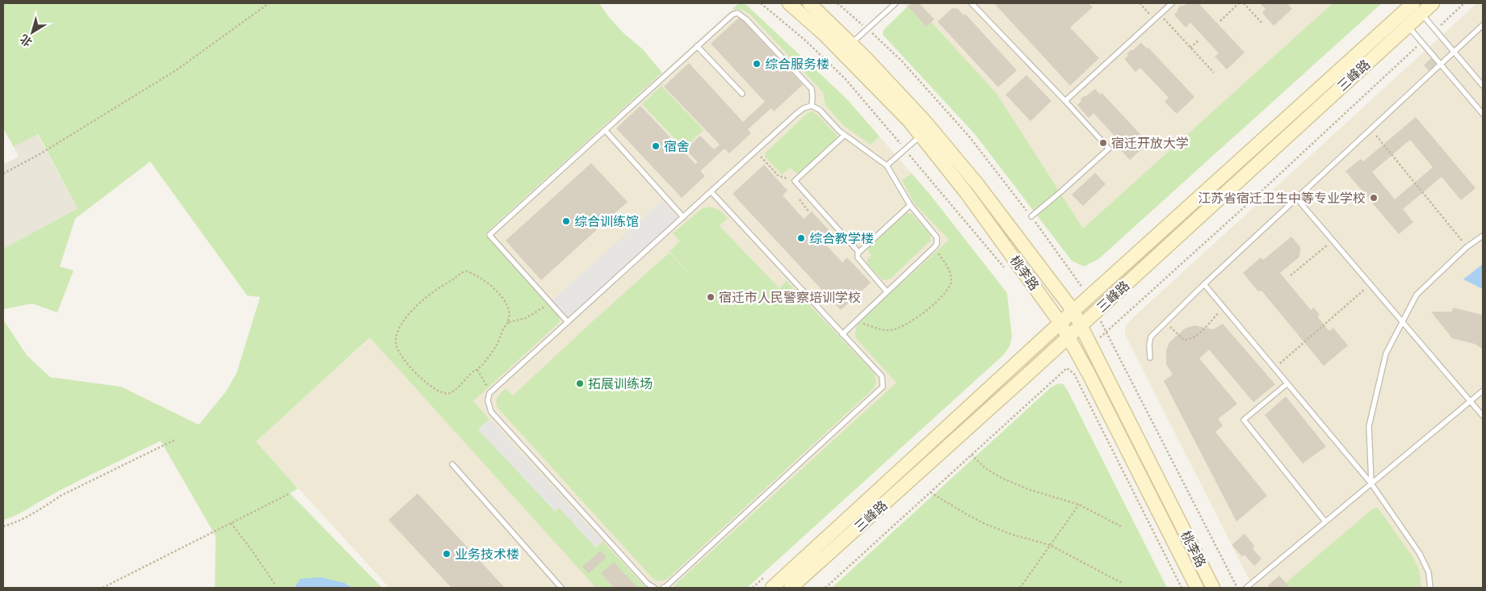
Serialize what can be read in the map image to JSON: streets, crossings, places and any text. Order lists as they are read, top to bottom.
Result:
{
  "streets": {
    "main road": ["三峰路", "桃李路"]
  },
  "crossings": [
    ["三峰路", "桃李路"]
  ],
  "places": [
    "综合服务楼",
    "宿迁开放大学",
    "宿舍",
    "江苏省宿迁卫生中等专业学校",
    "综合训练馆",
    "综合教学楼",
    "宿迁市人民警察培训学校",
    "拓展训练场",
    "业务技术楼"
  ],
  "north": "bottom left"
}
